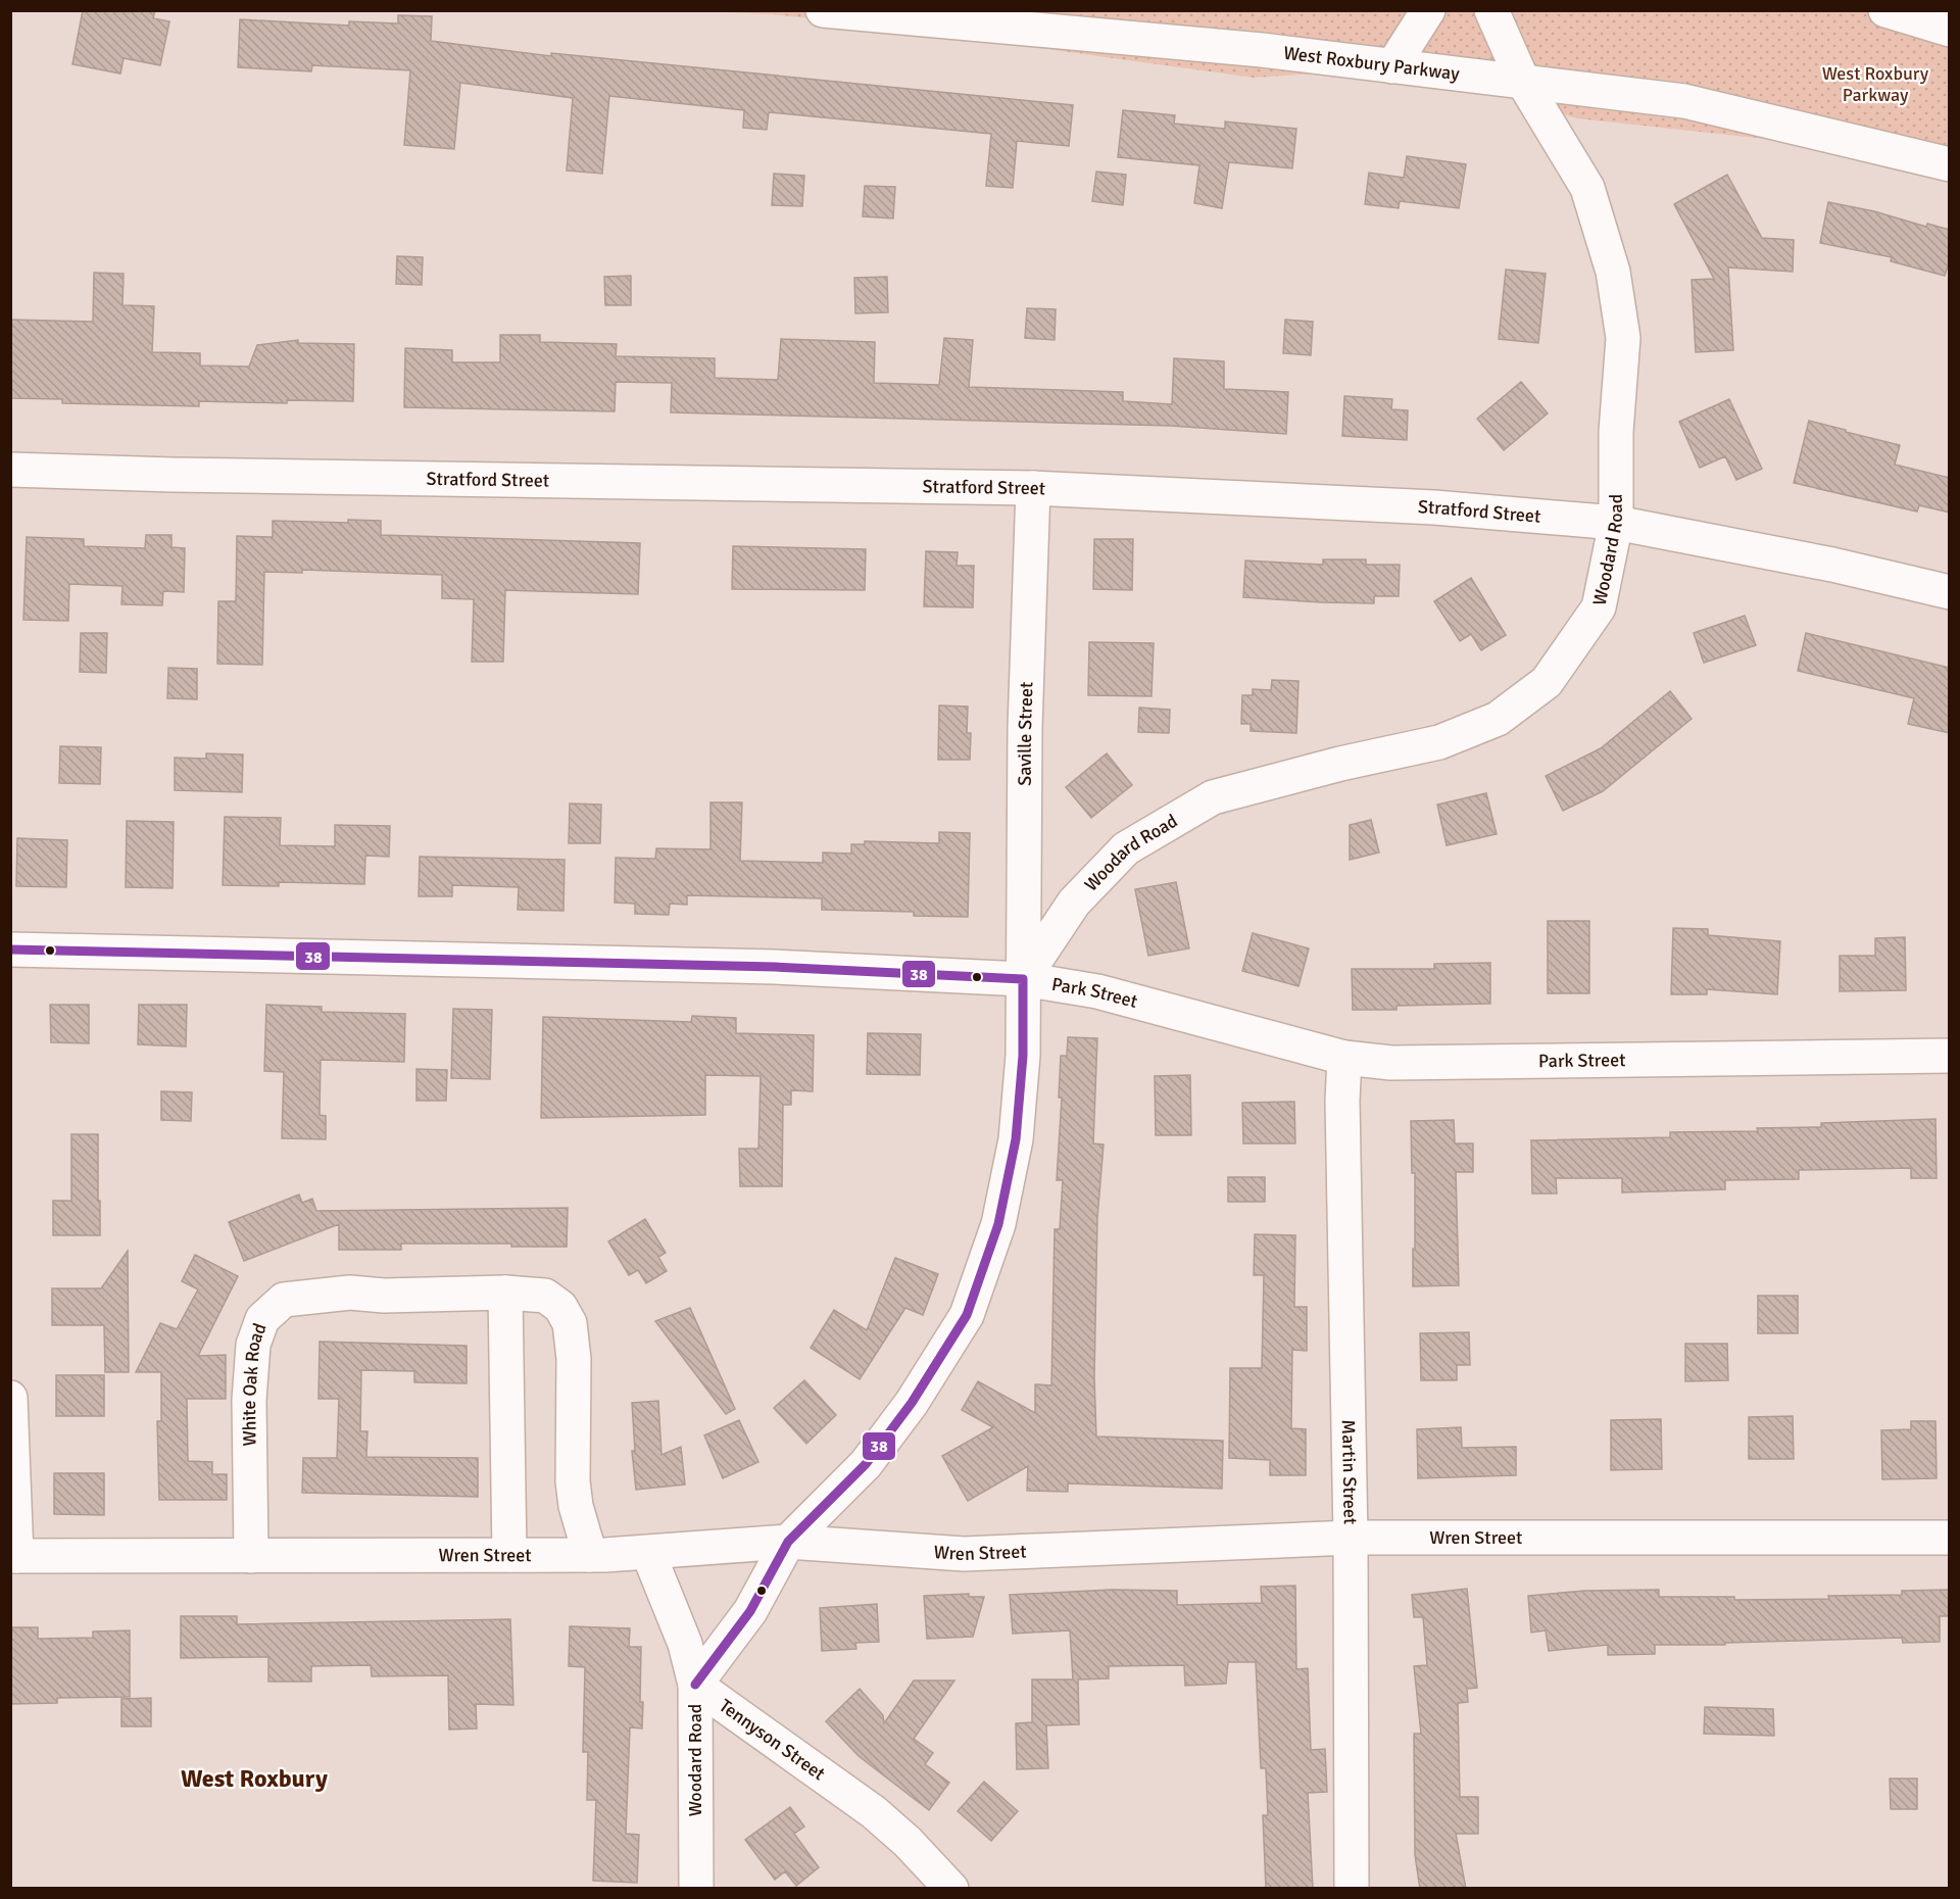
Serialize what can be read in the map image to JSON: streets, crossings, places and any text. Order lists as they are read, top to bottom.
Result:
{
  "streets": {
    "street": [
      "West Roxbury Parkway",
      "Stratford Street",
      "Woodard Road",
      "Saville Street",
      "Park Street",
      "White Oak Road",
      "Martin Street",
      "Wren Street",
      "Tennyson Street"
    ]
  },
  "crossings": [
    ["West Roxbury Parkway", "Woodard Road"],
    ["Stratford Street", "Woodard Road"],
    ["Stratford Street", "Saville Street"],
    ["Woodard Road", "Saville Street"],
    ["Woodard Road", "Park Street"],
    ["Woodard Road", "Wren Street"],
    ["Woodard Road", "Tennyson Street"],
    ["Saville Street", "Park Street"],
    ["Park Street", "Martin Street"],
    ["White Oak Road", "Wren Street"],
    ["Martin Street", "Wren Street"]
  ],
  "districts": ["West Roxbury"],
  "parks": ["West Roxbury Parkway"],
  "lines": ["transit line 38"]
}
